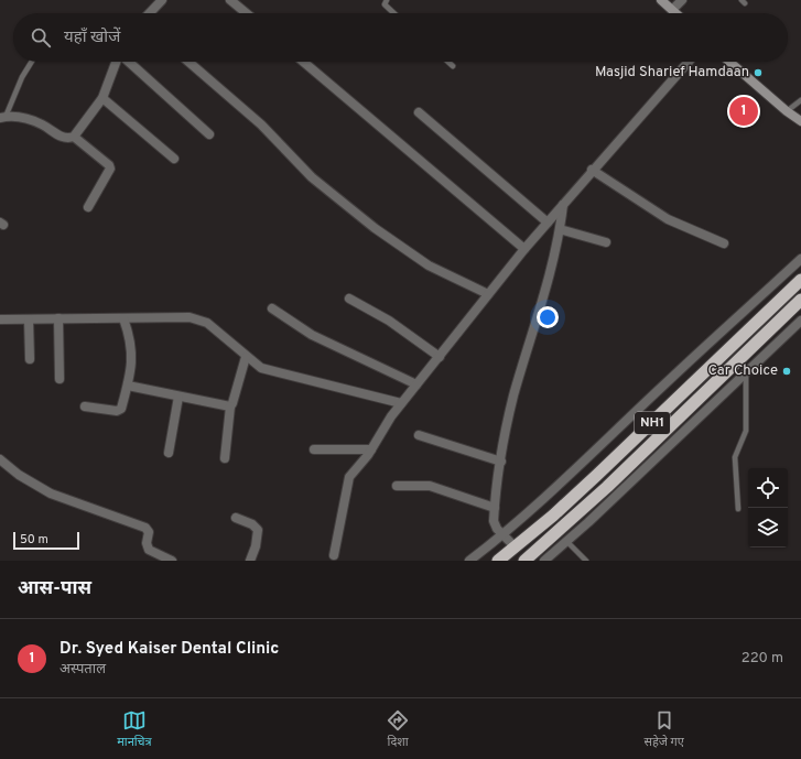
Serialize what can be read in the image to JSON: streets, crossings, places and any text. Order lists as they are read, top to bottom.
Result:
{
  "streets": {
    "highway": ["NH1"]
  },
  "places": ["Masjid Sharief Hamdaan", "Car Choice"],
  "scale_bar": "50 m",
  "page": {
    "search": "यहाँ खोजें",
    "pins": "1",
    "scale": "50 m",
    "heading": "आस-पास",
    "list": [
      {
        "mark": "1",
        "name": "Dr. Syed Kaiser Dental Clinic",
        "note": "अस्पताल",
        "value": "220 m"
      }
    ],
    "nav": ["मानचित्र", "दिशा", "सहेजे गए"]
  }
}
